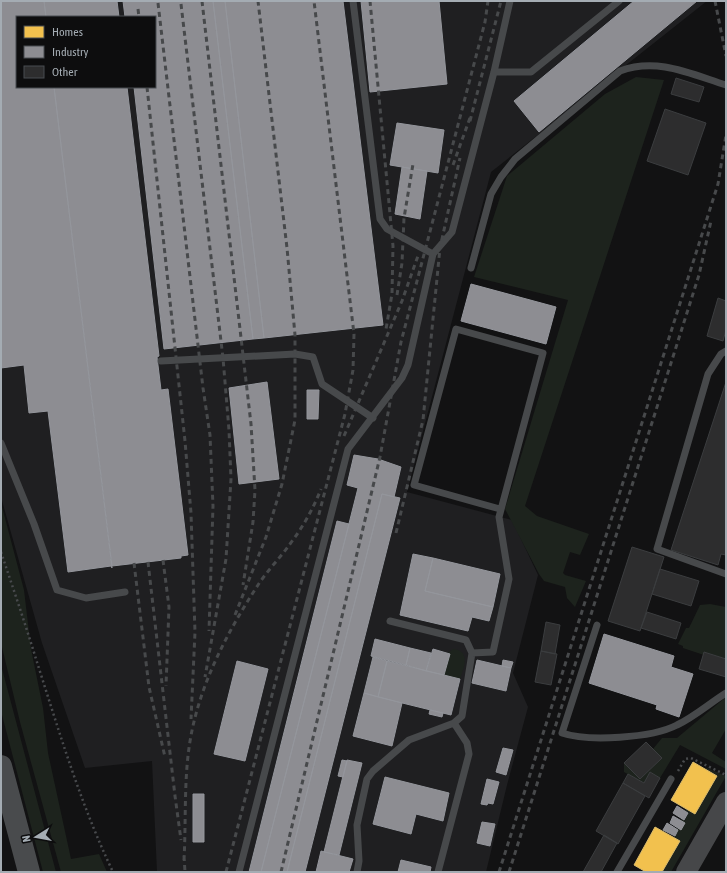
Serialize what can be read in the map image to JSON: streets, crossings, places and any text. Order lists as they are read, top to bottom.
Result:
{
  "legend": ["Homes", "Industry", "Other"],
  "north": "left"
}
